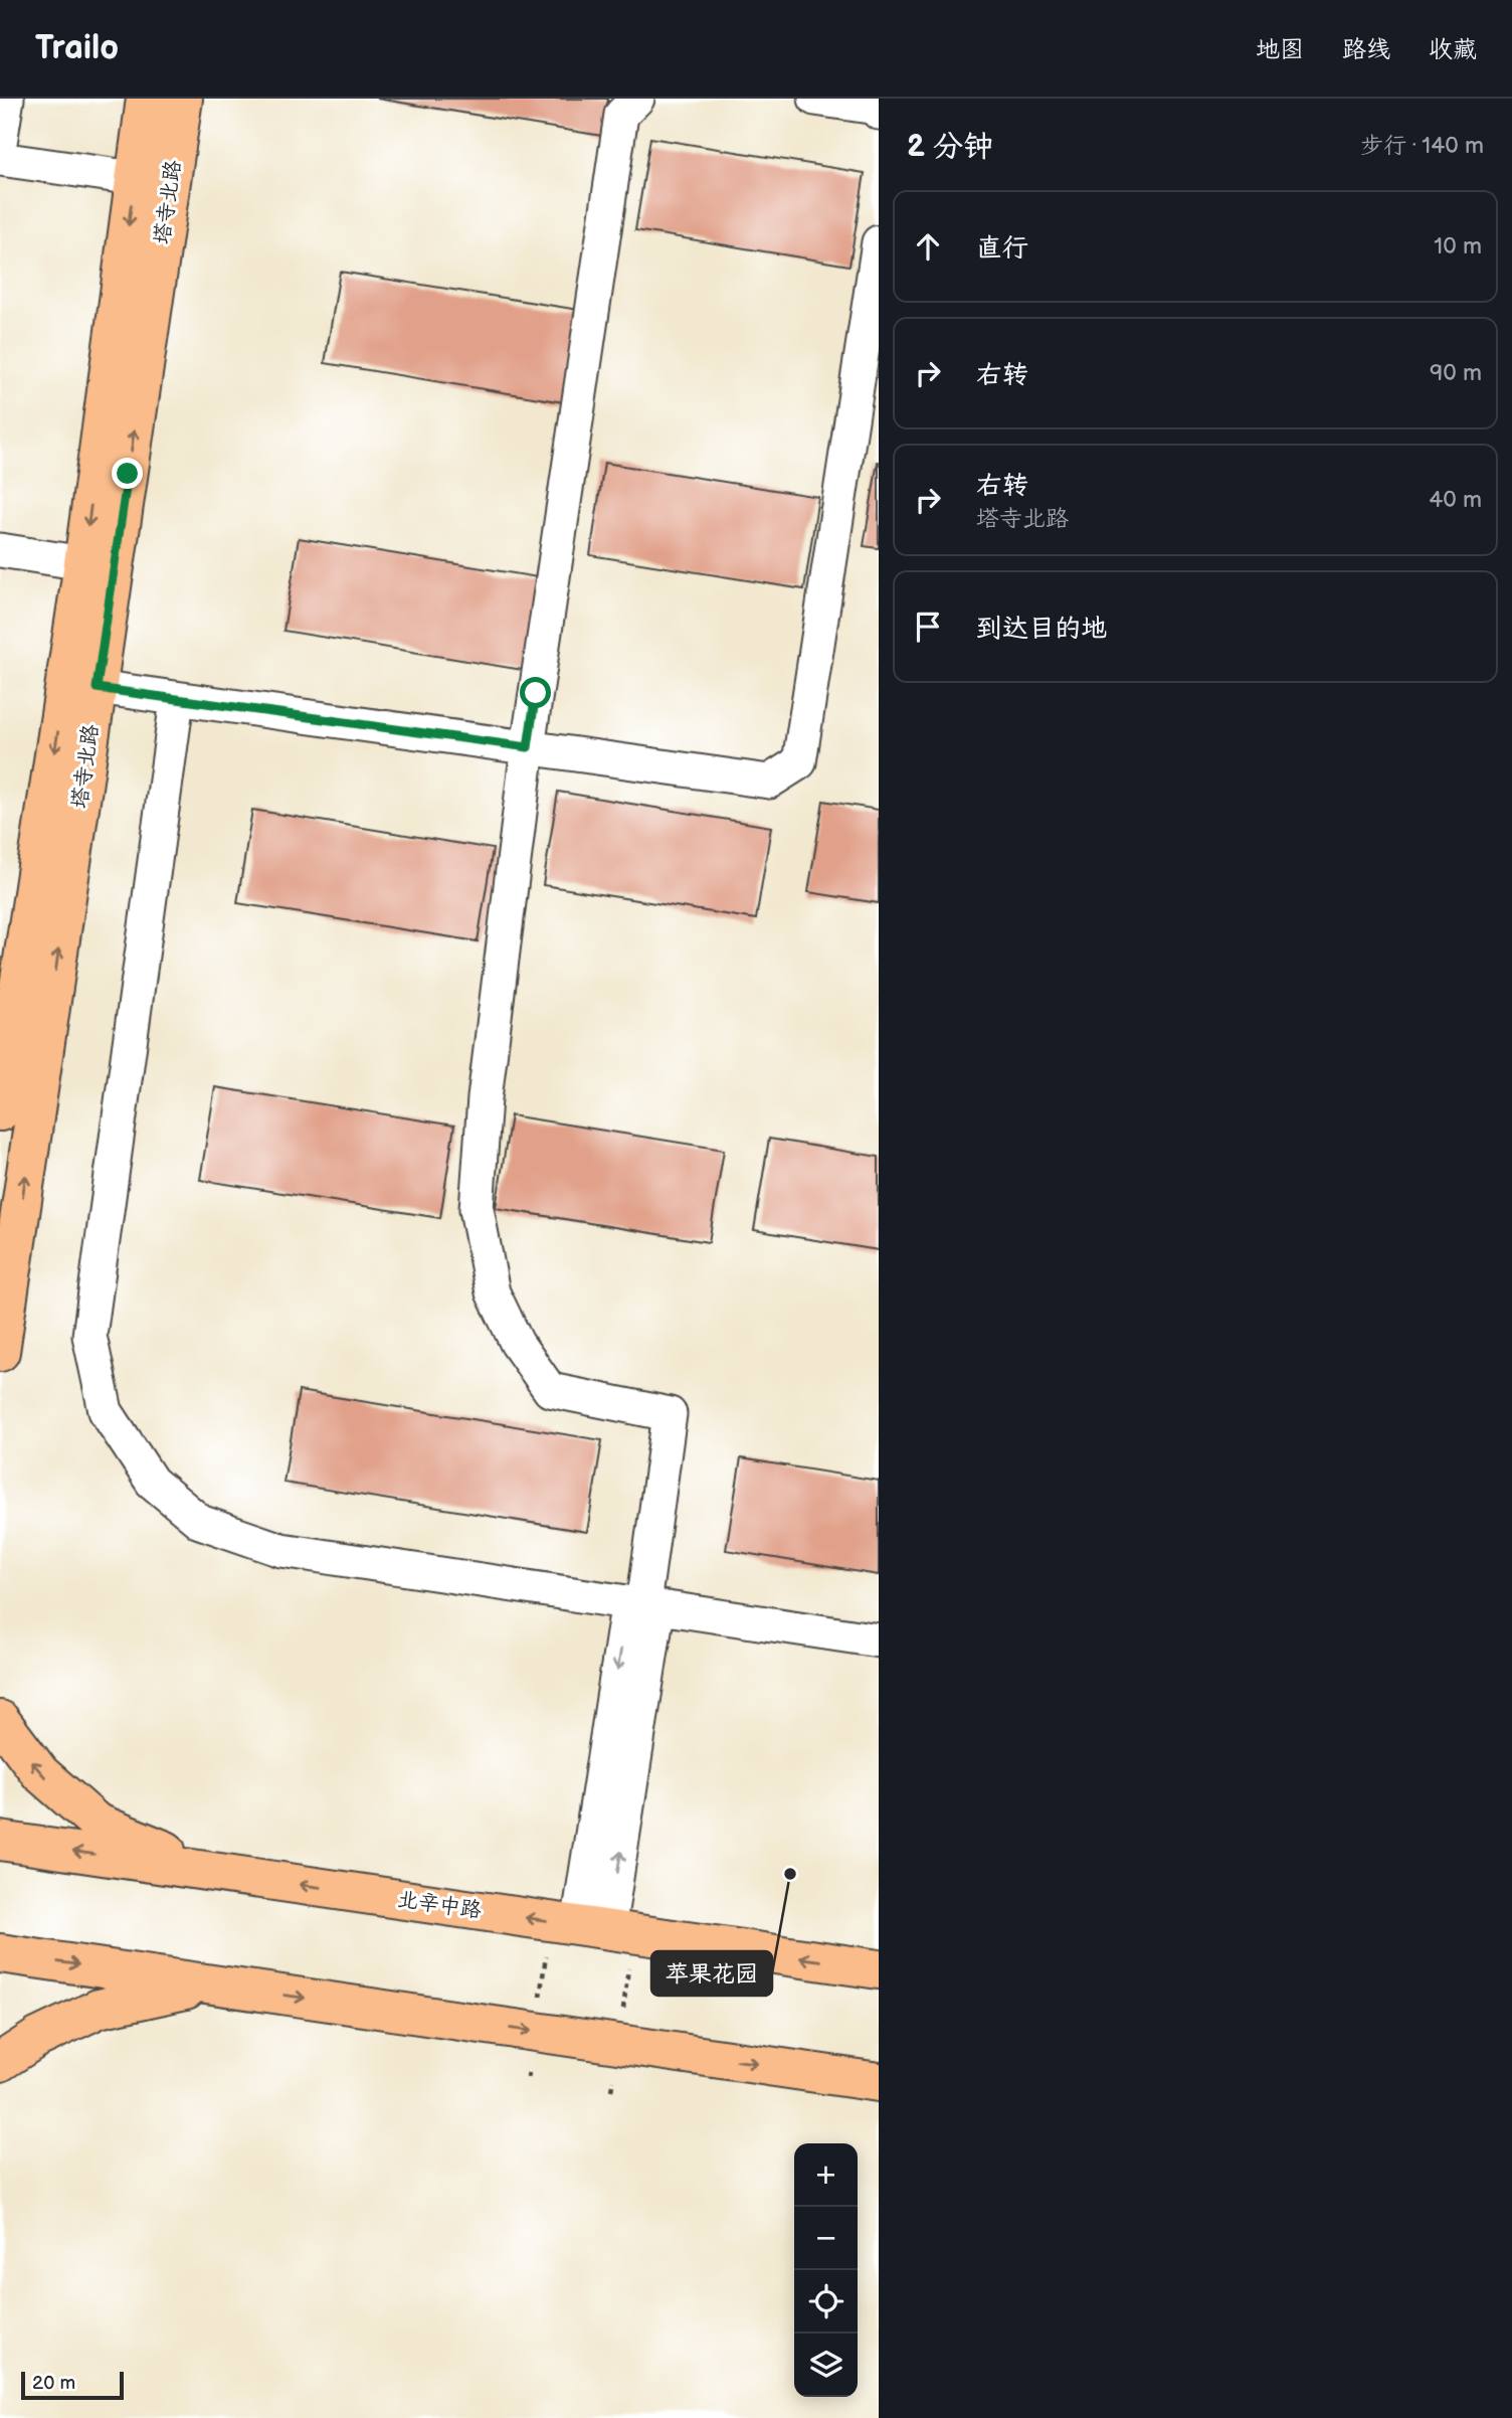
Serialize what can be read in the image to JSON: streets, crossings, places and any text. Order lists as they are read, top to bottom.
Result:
{
  "streets": {
    "main road": ["塔寺北路", "北辛中路"]
  },
  "places": ["苹果花园"],
  "scale_bar": "20 m",
  "page": {
    "header": "Trailo",
    "nav": ["地图", "路线", "收藏"],
    "heading": ["2 分钟", "步行 · 140 m"],
    "list": [
      ["直行", "10 m"],
      ["右转", "90 m"],
      ["右转", "塔寺北路", "40 m"],
      "到达目的地"
    ],
    "map_buttons": ["+", "−"],
    "scale": "20 m"
  }
}
